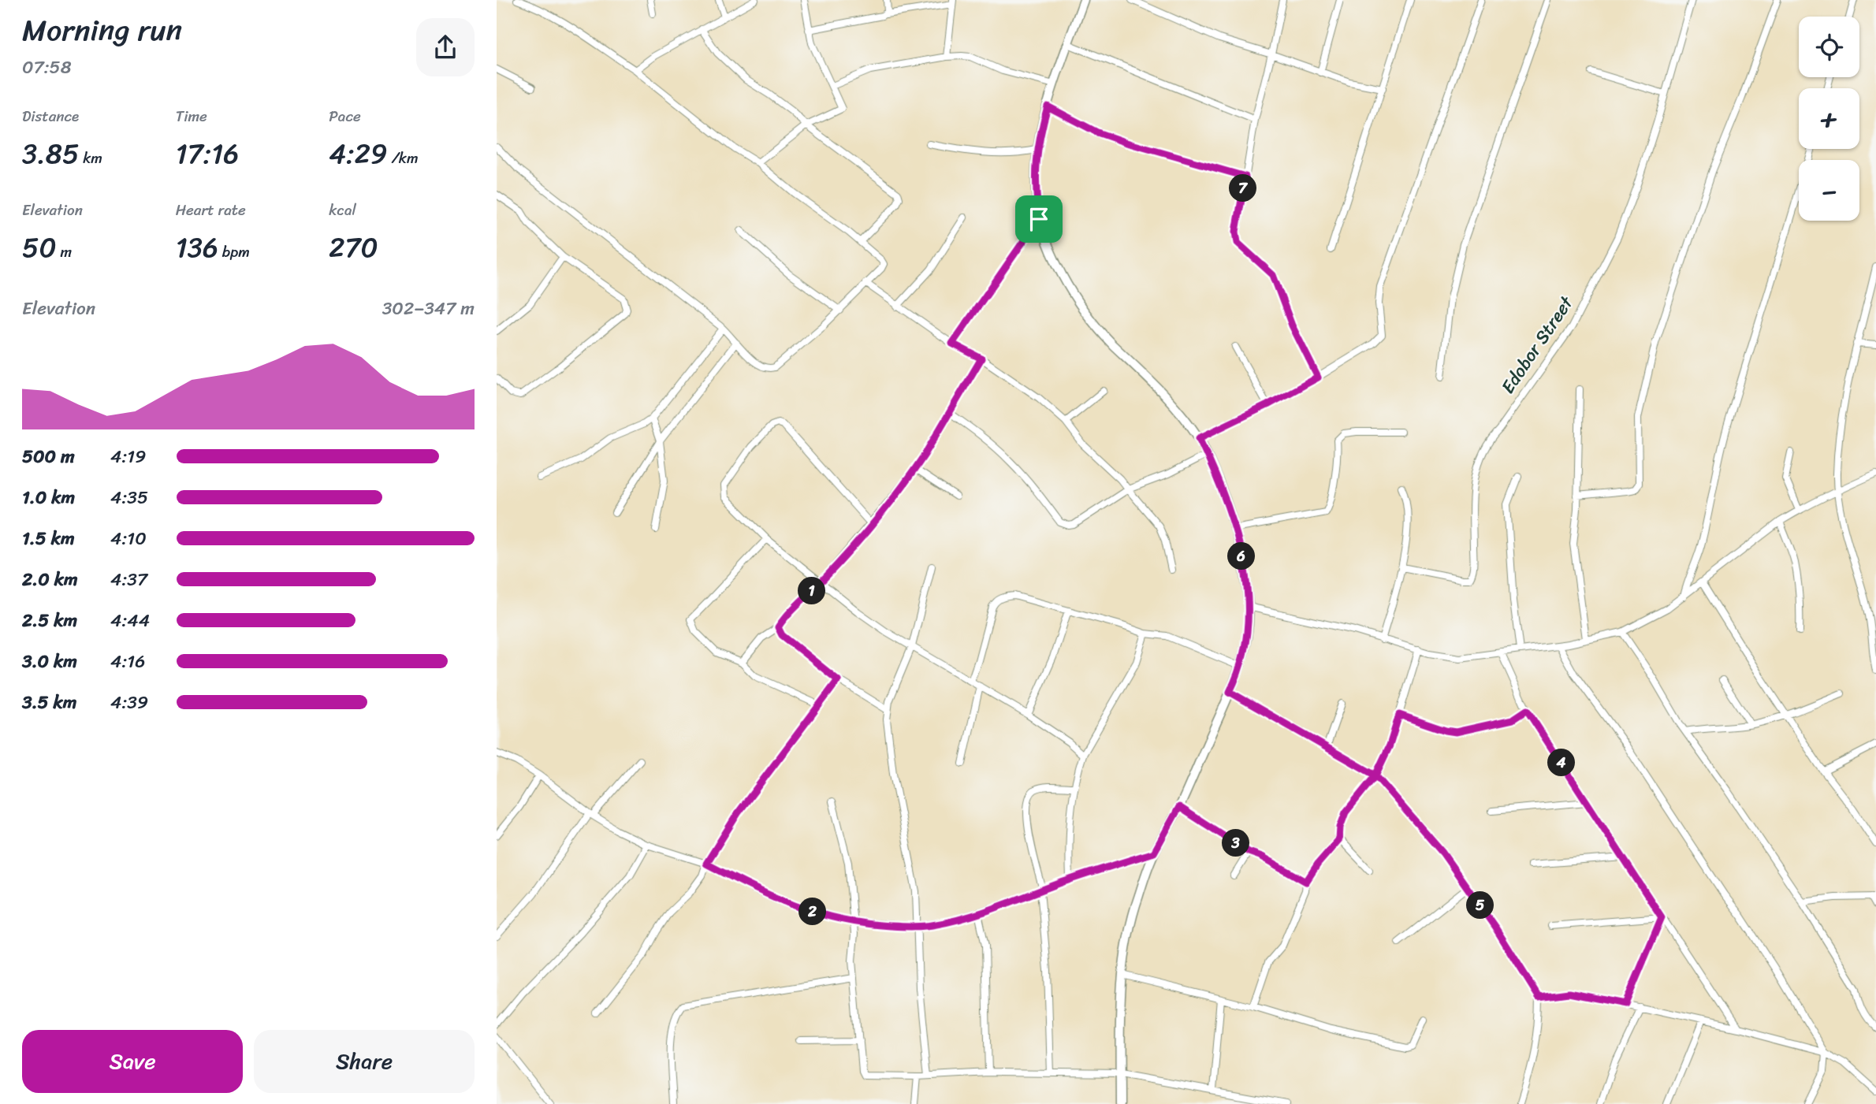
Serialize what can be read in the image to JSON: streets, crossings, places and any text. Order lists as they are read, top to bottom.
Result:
{
  "streets": {
    "street": ["Edobor Street"]
  },
  "page": {
    "heading": ["Morning run", "07:58"],
    "map_buttons": ["+", "−"],
    "stats": [
      ["Distance", "3.85 km"],
      ["Time", "17:16"],
      ["Pace", "4:29 /km"],
      ["Elevation", "50 m"],
      ["Heart rate", "136 bpm"],
      ["kcal", "270"]
    ],
    "pins": [
      "7",
      "6",
      "1",
      "4",
      "3",
      "5",
      "2"
    ],
    "chart": ["Elevation", "302–347 m"],
    "list": [
      {
        "name": "500 m",
        "note": "4:19"
      },
      {
        "name": "1.0 km",
        "note": "4:35"
      },
      {
        "name": "1.5 km",
        "note": "4:10"
      },
      {
        "name": "2.0 km",
        "note": "4:37"
      },
      {
        "name": "2.5 km",
        "note": "4:44"
      },
      {
        "name": "3.0 km",
        "note": "4:16"
      },
      {
        "name": "3.5 km",
        "note": "4:39"
      }
    ],
    "buttons": ["Save", "Share"]
  }
}
